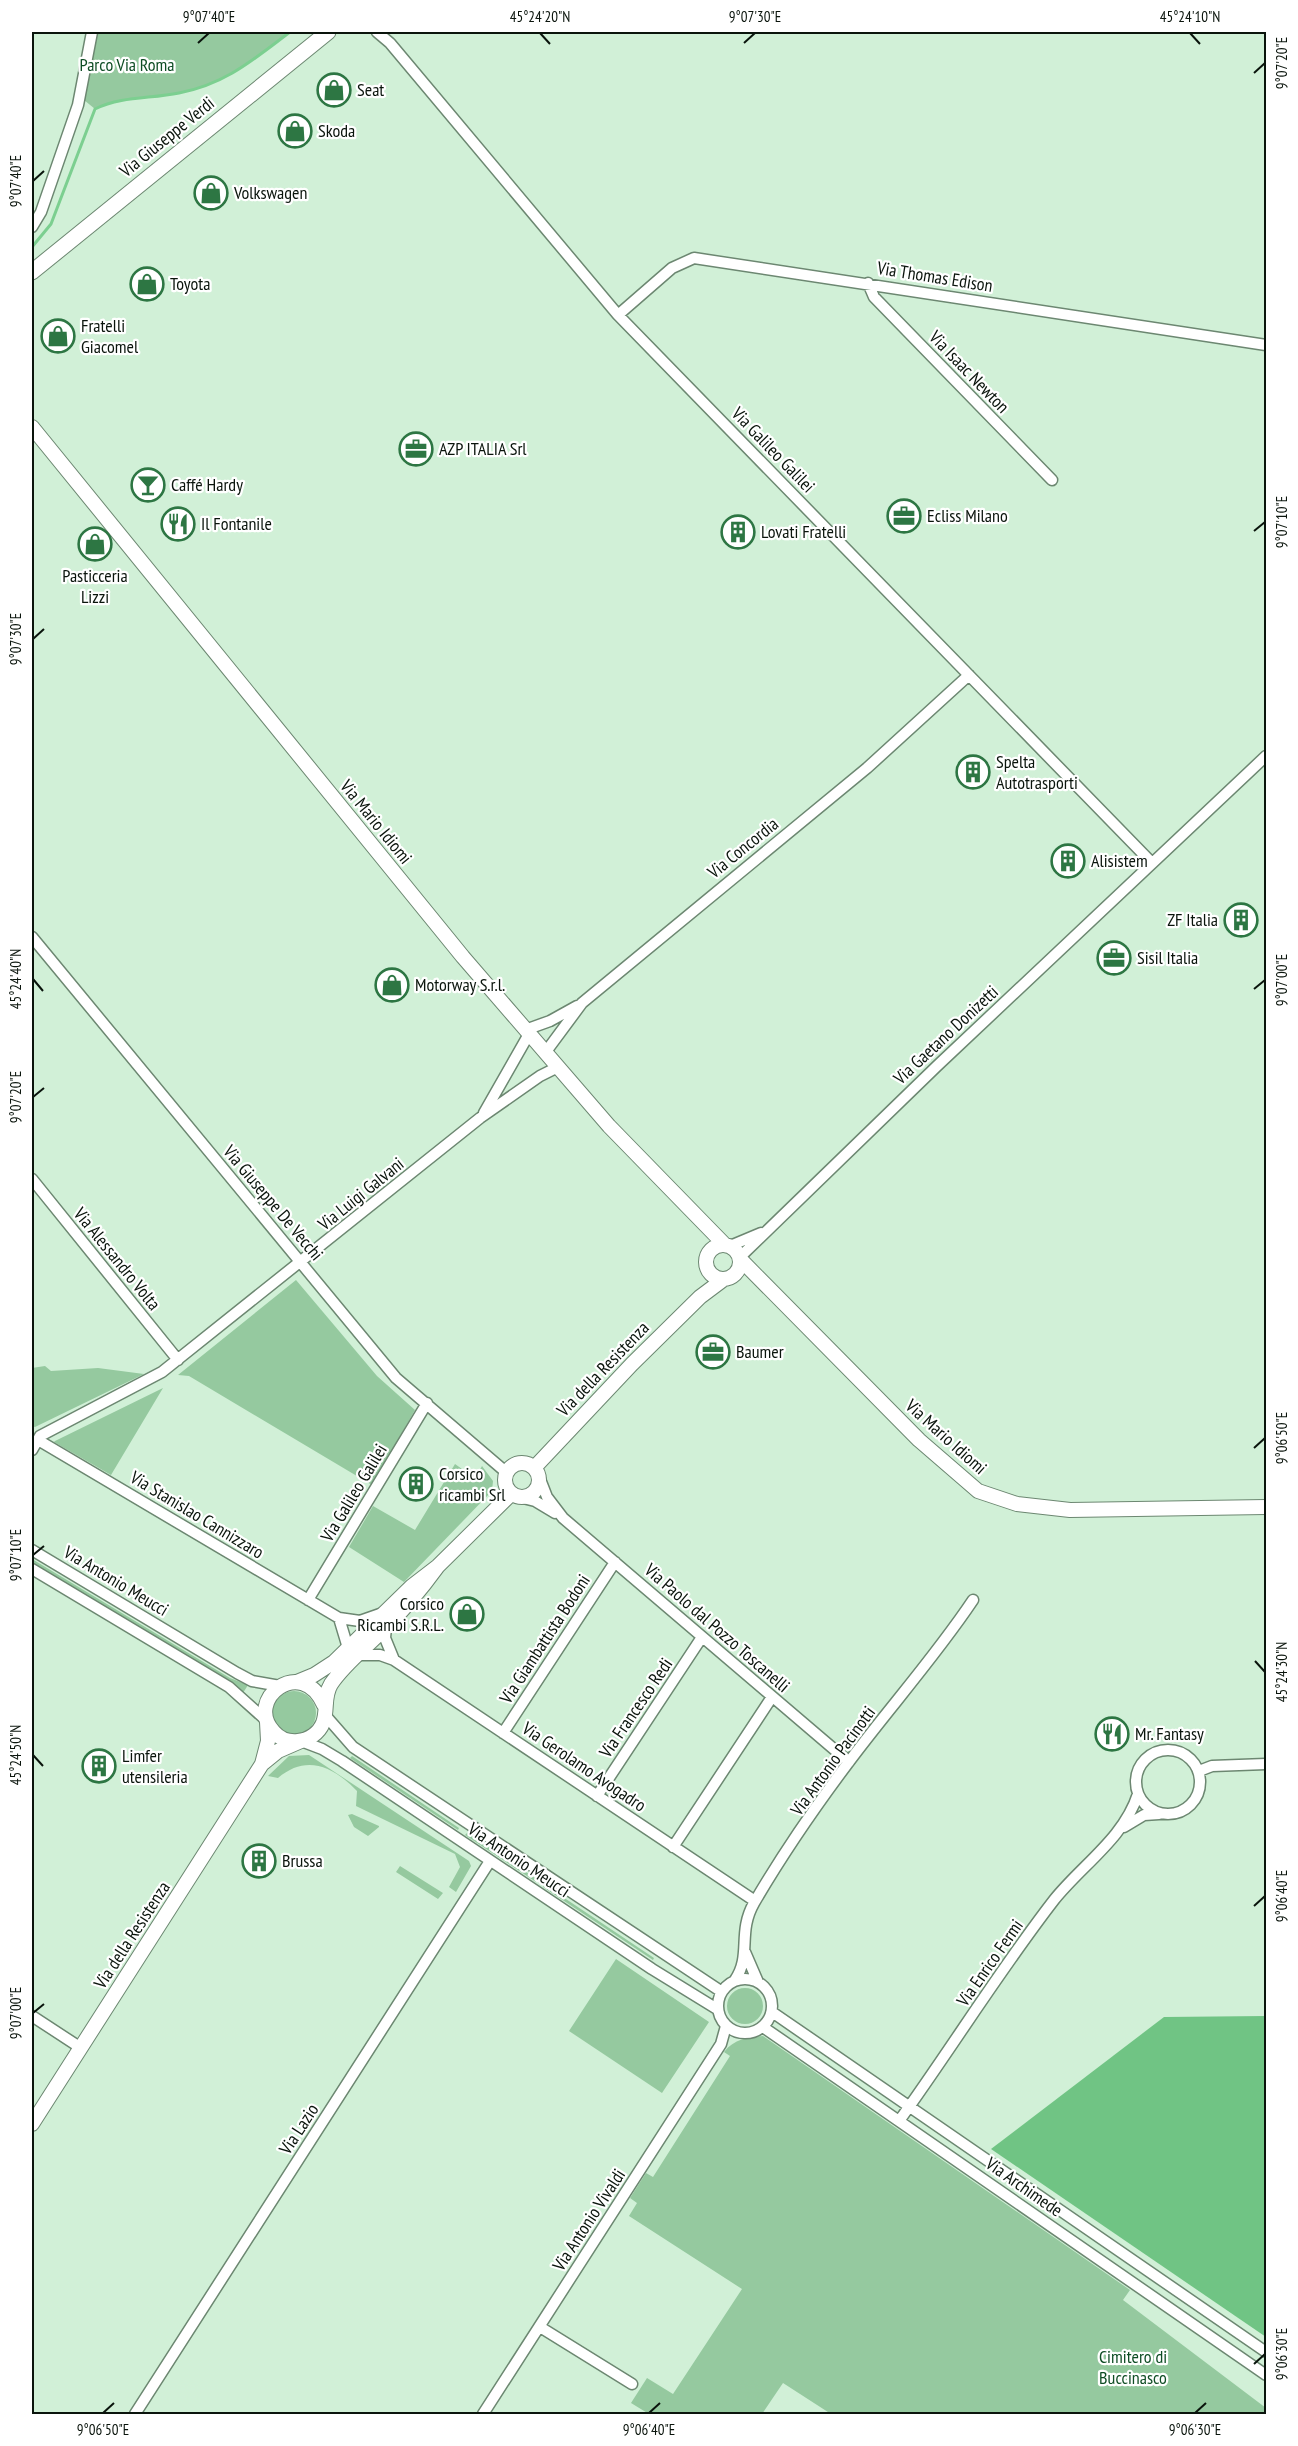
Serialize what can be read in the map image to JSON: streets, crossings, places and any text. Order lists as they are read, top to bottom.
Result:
{
  "streets": {
    "main road": ["Via Giuseppe Verdi"],
    "street": [
      "Via Thomas Edison",
      "Via Isaac Newton",
      "Via Galileo Galilei",
      "Via Mario Idiomi",
      "Via Concordia",
      "Via Gaetano Donizetti",
      "Via Luigi Galvani",
      "Via Giuseppe De Vecchi",
      "Via Alessandro Volta",
      "Via della Resistenza",
      "Via Stanislao Cannizzaro",
      "Via Antonio Meucci",
      "Via Paolo dal Pozzo Toscanelli",
      "Via Giambattista Bodoni",
      "Via Francesco Redi",
      "Via Antonio Pacinotti",
      "Via Gerolamo Avogadro",
      "Via Enrico Fermi",
      "Via Lazio",
      "Via Archimede",
      "Via Antonio Vivaldi"
    ]
  },
  "crossings": [
    ["Via Thomas Edison", "Via Isaac Newton"],
    ["Via Thomas Edison", "Via Galileo Galilei"],
    ["Via Galileo Galilei", "Via Concordia"],
    ["Via Galileo Galilei", "Via Gaetano Donizetti"],
    ["Via Galileo Galilei", "Via Giuseppe De Vecchi"],
    ["Via Galileo Galilei", "Via Stanislao Cannizzaro"],
    ["Via Mario Idiomi", "Via Concordia"],
    ["Via Mario Idiomi", "Via Gaetano Donizetti"],
    ["Via Mario Idiomi", "Via Luigi Galvani"],
    ["Via Mario Idiomi", "Via della Resistenza"],
    ["Via Gaetano Donizetti", "Via della Resistenza"],
    ["Via Luigi Galvani", "Via Giuseppe De Vecchi"],
    ["Via Luigi Galvani", "Via Alessandro Volta"],
    ["Via Luigi Galvani", "Via Stanislao Cannizzaro"],
    ["Via Giuseppe De Vecchi", "Via della Resistenza"],
    ["Via Giuseppe De Vecchi", "Via Paolo dal Pozzo Toscanelli"],
    ["Via della Resistenza", "Via Antonio Meucci"],
    ["Via della Resistenza", "Via Paolo dal Pozzo Toscanelli"],
    ["Via Antonio Meucci", "Via Antonio Pacinotti"],
    ["Via Antonio Meucci", "Via Lazio"],
    ["Via Antonio Meucci", "Via Archimede"],
    ["Via Antonio Meucci", "Via Antonio Vivaldi"],
    ["Via Paolo dal Pozzo Toscanelli", "Via Giambattista Bodoni"],
    ["Via Paolo dal Pozzo Toscanelli", "Via Francesco Redi"],
    ["Via Paolo dal Pozzo Toscanelli", "Via Antonio Pacinotti"],
    ["Via Giambattista Bodoni", "Via Gerolamo Avogadro"],
    ["Via Francesco Redi", "Via Gerolamo Avogadro"],
    ["Via Antonio Pacinotti", "Via Gerolamo Avogadro"],
    ["Via Antonio Pacinotti", "Via Archimede"],
    ["Via Antonio Pacinotti", "Via Antonio Vivaldi"],
    ["Via Enrico Fermi", "Via Archimede"],
    ["Via Archimede", "Via Antonio Vivaldi"]
  ],
  "parks": ["Parco Via Roma", "Cimitero di Buccinasco"],
  "places": {
    "shop": [
      "Seat",
      "Skoda",
      "Volkswagen",
      "Toyota",
      "Fratelli Giacomel",
      "Pasticceria Lizzi",
      "Motorway S.r.l.",
      "Corsico Ricambi S.R.L."
    ],
    "office": [
      "AZP ITALIA Srl",
      "Ecliss Milano",
      "Sisil Italia",
      "Baumer"
    ],
    "bar": ["Caffé Hardy"],
    "restaurant": ["Il Fontanile", "Mr. Fantasy"],
    "building": [
      "Lovati Fratelli",
      "Spelta Autotrasporti",
      "Alisistem",
      "ZF Italia",
      "Corsico ricambi Srl",
      "Limfer utensileria",
      "Brussa"
    ]
  },
  "coordinates": [
    "9°07'40\"E",
    "45°24'20\"N",
    "9°07'30\"E",
    "45°24'10\"N",
    "9°07'20\"E",
    "9°07'10\"E",
    "45°24'40\"N",
    "9°07'00\"E",
    "9°06'50\"E",
    "45°24'30\"N",
    "45°24'50\"N",
    "9°06'40\"E",
    "9°06'30\"E"
  ]
}
